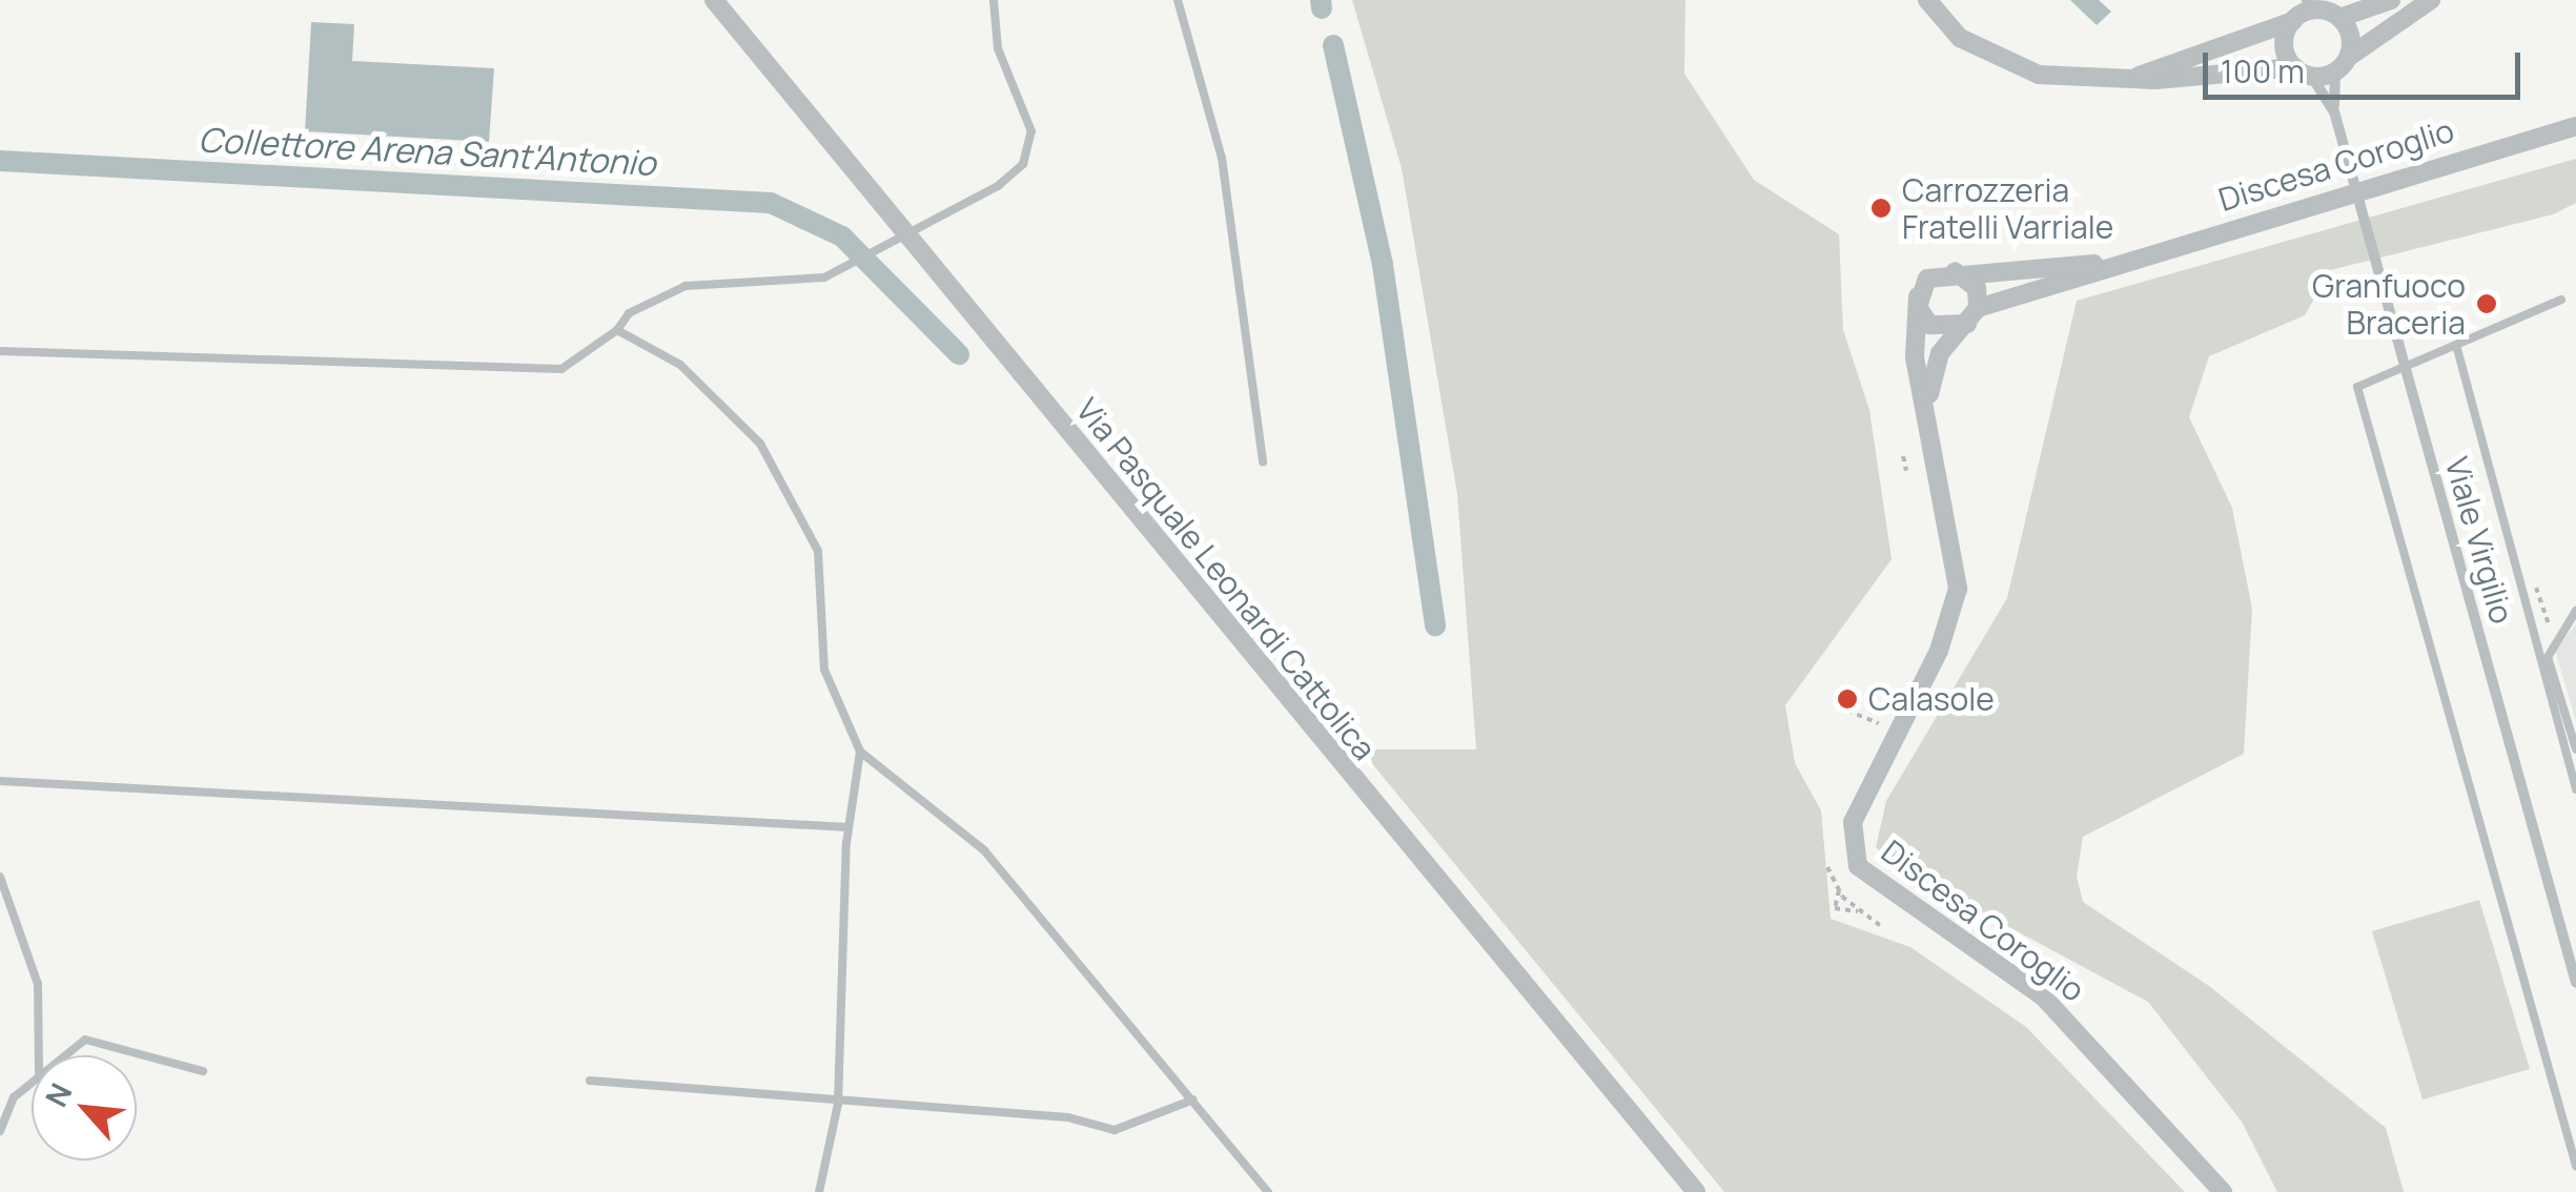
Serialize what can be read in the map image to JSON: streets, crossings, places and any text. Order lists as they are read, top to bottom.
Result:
{
  "streets": {
    "street": ["Discesa Coroglio", "Viale Virgilio", "Via Pasquale Leonardi Cattolica"]
  },
  "water": ["Collettore Arena Sant'Antonio"],
  "places": ["Carrozzeria Fratelli Varriale", "Granfuoco Braceria", "Calasole"],
  "scale_bar": "100 m",
  "north": "top left"
}
